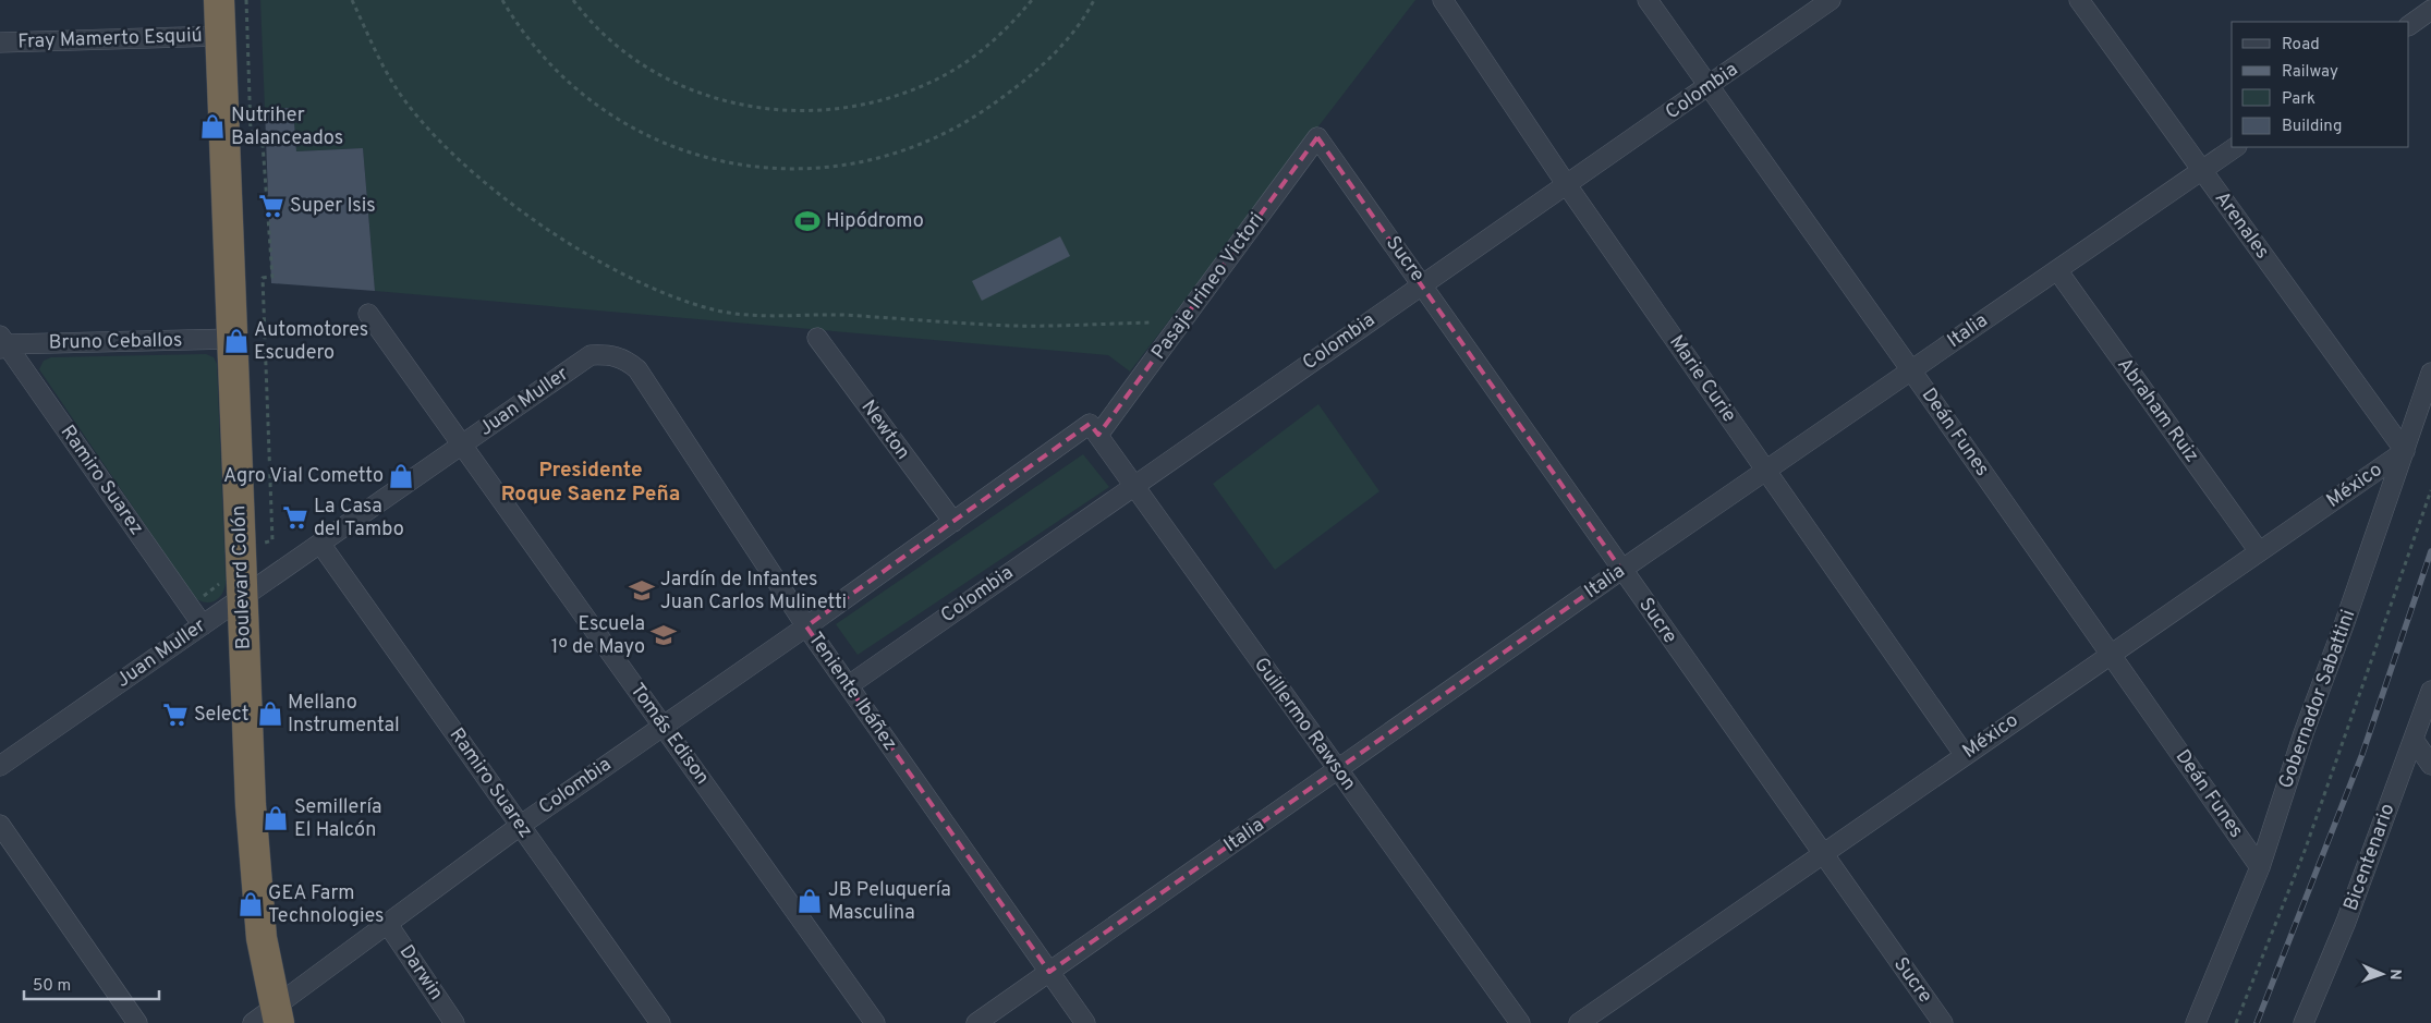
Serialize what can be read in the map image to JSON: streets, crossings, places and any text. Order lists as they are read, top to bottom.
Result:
{
  "streets": {
    "highway": ["Boulevard Colón"],
    "street": [
      "Fray Mamerto Esquiú",
      "Colombia",
      "Arenales",
      "Sucre",
      "Pasaje Irineo Victori",
      "Italia",
      "Bruno Ceballos",
      "Marie Curie",
      "Juan Muller",
      "Abraham Ruiz",
      "Newton",
      "Deán Funes",
      "Ramiro Suarez",
      "México",
      "Teniente Ibáñez",
      "Gobernador Sabattini",
      "Guillermo Rawson",
      "Tomás Edison",
      "Bicentenario",
      "Darwin"
    ]
  },
  "crossings": [
    ["Fray Mamerto Esquiú", "Boulevard Colón"],
    ["Colombia", "Sucre"],
    ["Colombia", "Pasaje Irineo Victori"],
    ["Colombia", "Marie Curie"],
    ["Colombia", "Newton"],
    ["Colombia", "Deán Funes"],
    ["Colombia", "Ramiro Suarez"],
    ["Colombia", "Boulevard Colón"],
    ["Colombia", "Teniente Ibáñez"],
    ["Colombia", "Guillermo Rawson"],
    ["Colombia", "Tomás Edison"],
    ["Colombia", "Darwin"],
    ["Arenales", "Italia"],
    ["Arenales", "México"],
    ["Arenales", "Gobernador Sabattini"],
    ["Sucre", "Pasaje Irineo Victori"],
    ["Sucre", "Italia"],
    ["Sucre", "México"],
    ["Pasaje Irineo Victori", "Guillermo Rawson"],
    ["Italia", "Marie Curie"],
    ["Italia", "Abraham Ruiz"],
    ["Italia", "Deán Funes"],
    ["Italia", "Teniente Ibáñez"],
    ["Italia", "Guillermo Rawson"],
    ["Bruno Ceballos", "Ramiro Suarez"],
    ["Bruno Ceballos", "Boulevard Colón"],
    ["Marie Curie", "México"],
    ["Juan Muller", "Ramiro Suarez"],
    ["Juan Muller", "Boulevard Colón"],
    ["Juan Muller", "Teniente Ibáñez"],
    ["Juan Muller", "Tomás Edison"],
    ["Abraham Ruiz", "México"],
    ["Deán Funes", "México"],
    ["Deán Funes", "Gobernador Sabattini"],
    ["México", "Gobernador Sabattini"]
  ],
  "districts": ["Presidente Roque Saenz Peña"],
  "places": {
    "shop": [
      "Nutriher Balanceados",
      "Automotores Escudero",
      "Agro Vial Cometto",
      "Mellano Instrumental",
      "Semillería El Halcón",
      "JB Peluquería Masculina",
      "GEA Farm Technologies"
    ],
    "supermarket": ["Super Isis", "La Casa del Tambo", "Select"],
    "sports": ["Hipódromo"],
    "school or university": ["Jardín de Infantes Juan Carlos Mulinetti", "Escuela 1º de Mayo"]
  },
  "legend": [
    "Road",
    "Railway",
    "Park",
    "Building"
  ],
  "scale_bar": "50 m",
  "north": "right"
}
